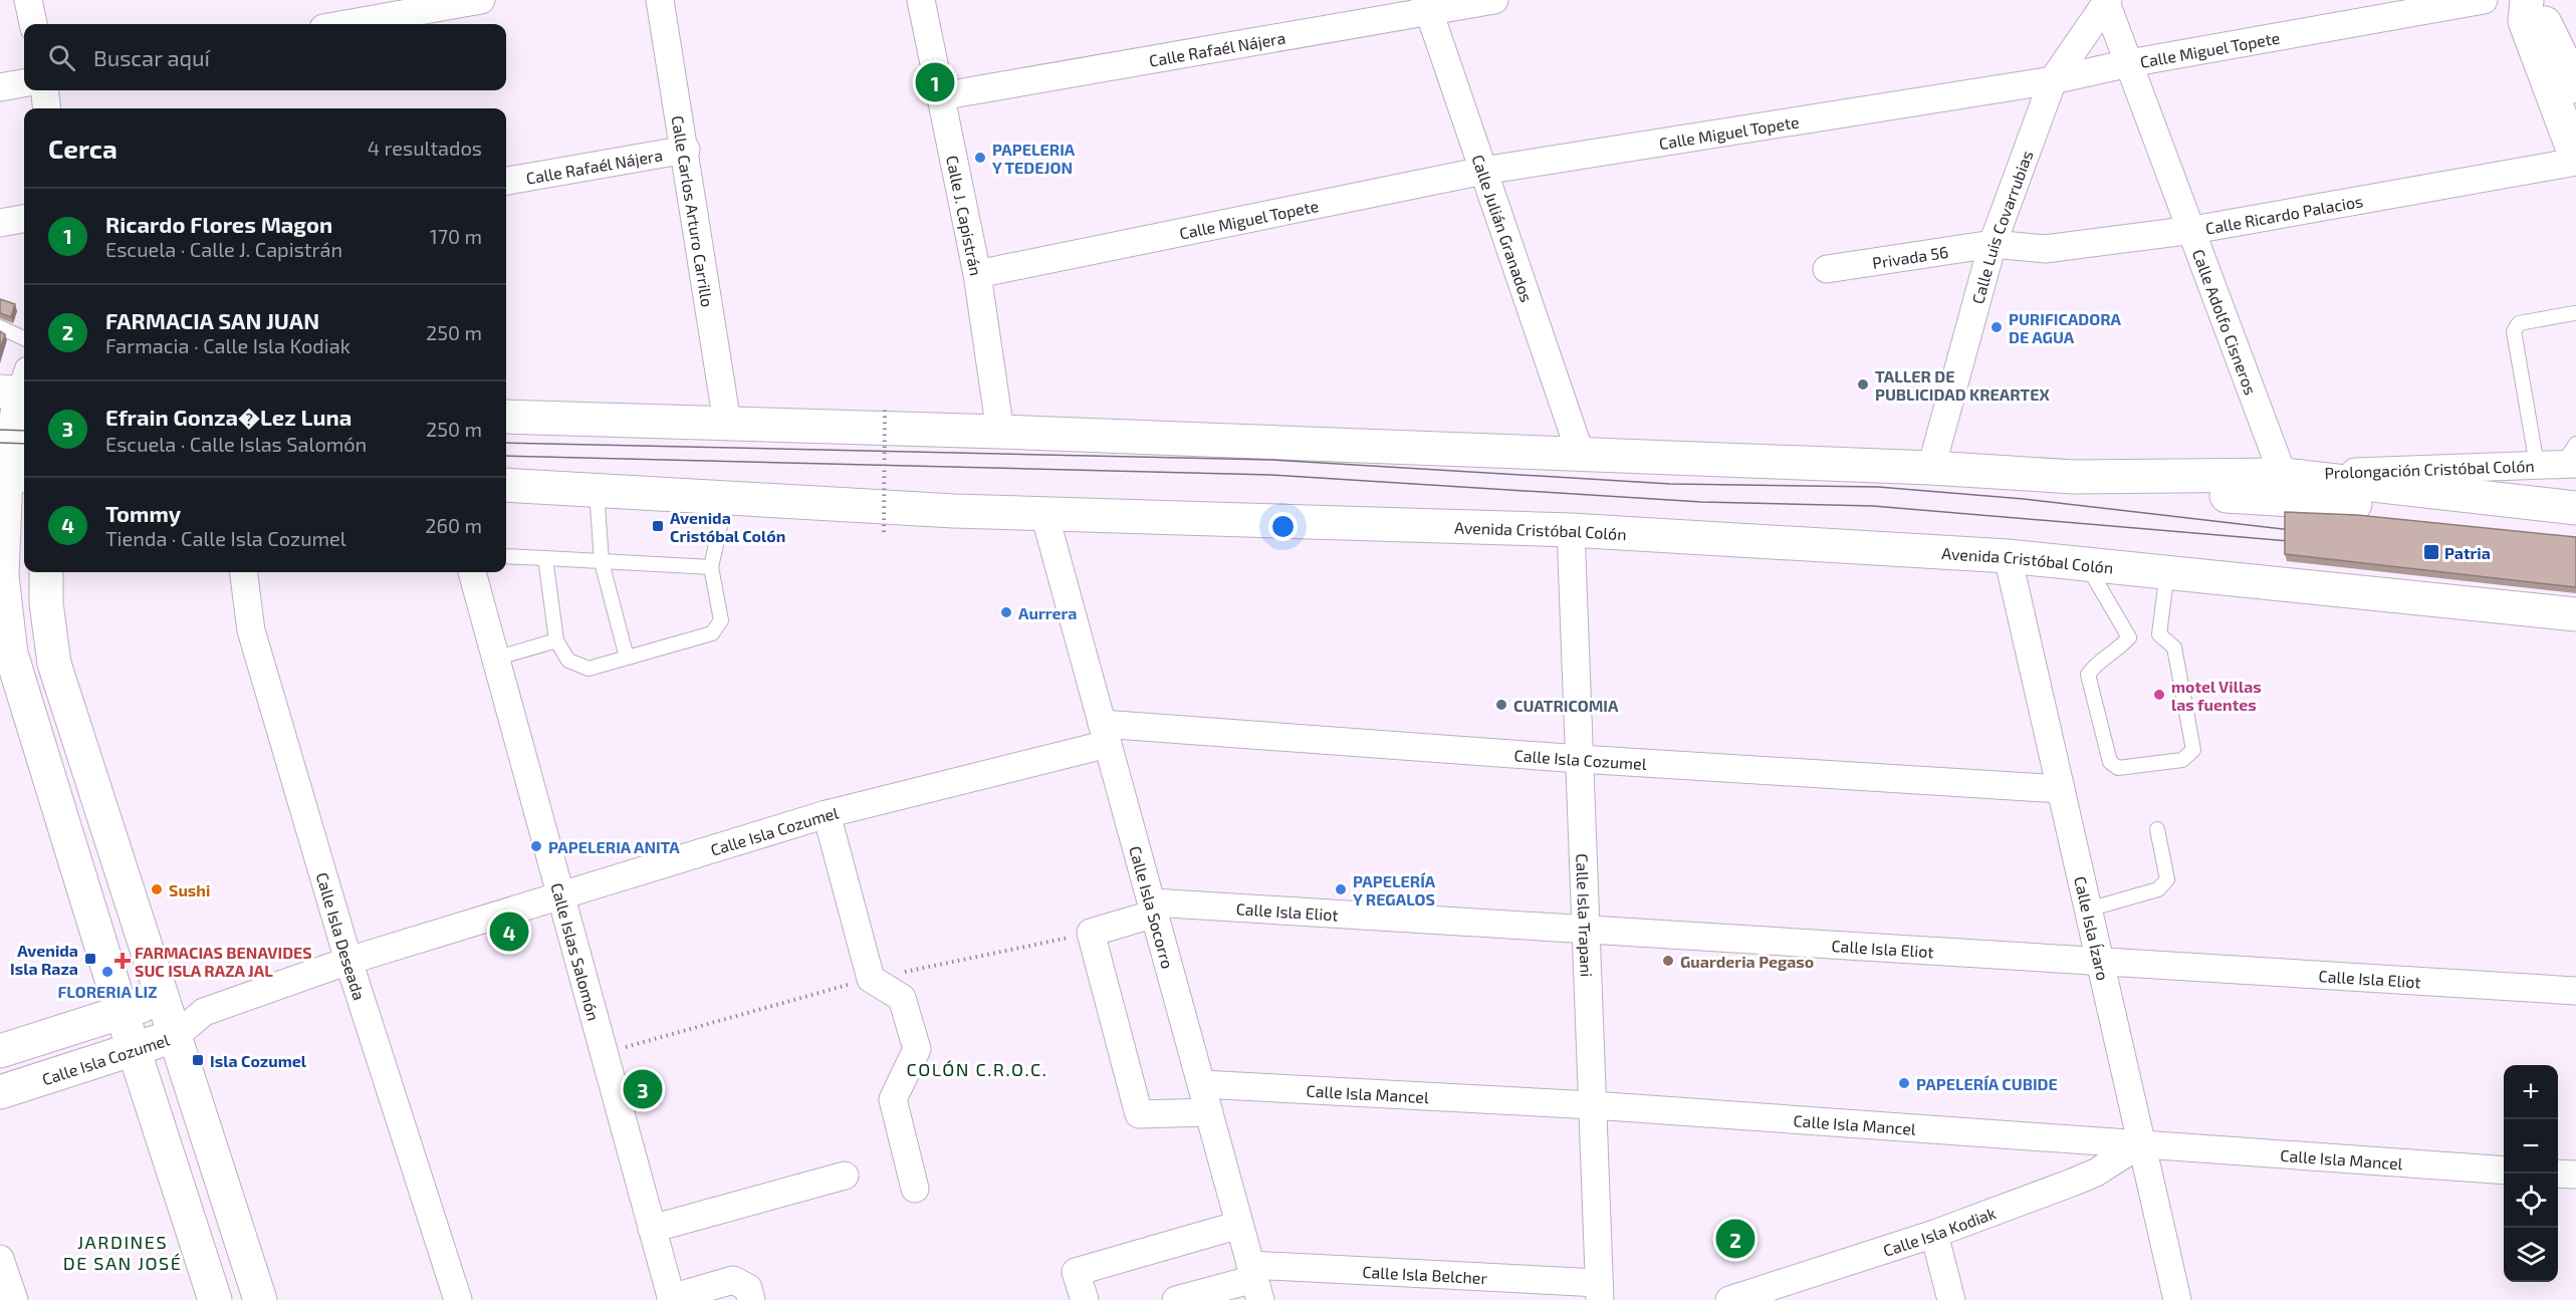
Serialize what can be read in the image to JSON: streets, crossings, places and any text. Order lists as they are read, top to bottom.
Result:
{
  "streets": {
    "main road": ["Avenida Cristóbal Colón", "Calle Isla Cozumel"],
    "street": [
      "Calle Rafaél Nájera",
      "Calle Miguel Topete",
      "Calle Carlos Arturo Carrillo",
      "Calle Ricardo Palacios",
      "Calle J. Capistrán",
      "Calle Luis Covarrubias",
      "Calle Julián Granados",
      "Privada 56",
      "Calle Adolfo Cisneros",
      "Prolongación Cristóbal Colón",
      "Calle Isla Socorro",
      "Calle Isla Eliot",
      "Calle Isla Trapani",
      "Calle Isla Ízaro",
      "Calle Isla Deseada",
      "Calle Islas Salomón",
      "Calle Isla Mancel",
      "Calle Isla Kodiak",
      "Calle Isla Belcher"
    ]
  },
  "crossings": [
    ["Calle Rafaél Nájera", "Calle Carlos Arturo Carrillo"],
    ["Calle Rafaél Nájera", "Calle J. Capistrán"],
    ["Calle Rafaél Nájera", "Calle Julián Granados"],
    ["Calle Miguel Topete", "Calle J. Capistrán"],
    ["Calle Miguel Topete", "Calle Luis Covarrubias"],
    ["Calle Miguel Topete", "Calle Julián Granados"],
    ["Calle Miguel Topete", "Calle Adolfo Cisneros"],
    ["Calle Ricardo Palacios", "Calle Luis Covarrubias"],
    ["Calle Ricardo Palacios", "Privada 56"],
    ["Calle Ricardo Palacios", "Calle Adolfo Cisneros"],
    ["Calle Luis Covarrubias", "Privada 56"],
    ["Calle Luis Covarrubias", "Calle Adolfo Cisneros"],
    ["Calle Adolfo Cisneros", "Prolongación Cristóbal Colón"],
    ["Avenida Cristóbal Colón", "Calle Isla Socorro"],
    ["Avenida Cristóbal Colón", "Calle Isla Trapani"],
    ["Avenida Cristóbal Colón", "Calle Isla Ízaro"],
    ["Calle Isla Cozumel", "Calle Isla Socorro"],
    ["Calle Isla Cozumel", "Calle Isla Trapani"],
    ["Calle Isla Cozumel", "Calle Isla Ízaro"],
    ["Calle Isla Cozumel", "Calle Isla Deseada"],
    ["Calle Isla Cozumel", "Calle Islas Salomón"],
    ["Calle Isla Socorro", "Calle Isla Eliot"],
    ["Calle Isla Socorro", "Calle Isla Mancel"],
    ["Calle Isla Socorro", "Calle Isla Belcher"],
    ["Calle Isla Eliot", "Calle Isla Trapani"],
    ["Calle Isla Eliot", "Calle Isla Ízaro"],
    ["Calle Isla Trapani", "Calle Isla Mancel"],
    ["Calle Isla Trapani", "Calle Isla Belcher"],
    ["Calle Isla Ízaro", "Calle Isla Mancel"],
    ["Calle Isla Ízaro", "Calle Isla Kodiak"],
    ["Calle Isla Mancel", "Calle Isla Kodiak"]
  ],
  "districts": ["COLÓN C.R.O.C.", "JARDINES DE SAN JOSÉ"],
  "places": {
    "other": [
      "PAPELERIA Y TEDEJON",
      "PURIFICADORA DE AGUA",
      "TALLER DE PUBLICIDAD KREARTEX",
      "Aurrera",
      "motel Villas las fuentes",
      "CUATRICOMIA",
      "PAPELERIA ANITA",
      "Sushi",
      "PAPELERÍA Y REGALOS",
      "Guarderia Pegaso",
      "FLORERIA LIZ",
      "PAPELERÍA CUBIDE"
    ],
    "transit": [
      "Avenida Cristóbal Colón",
      "Patria",
      "Avenida Isla Raza",
      "Isla Cozumel"
    ],
    "health": ["FARMACIAS BENAVIDES SUC ISLA RAZA JAL"]
  },
  "page": {
    "search": "Buscar aquí",
    "pins": [
      "1",
      "4",
      "3",
      "2"
    ],
    "heading": ["Cerca", "4 resultados"],
    "list": [
      {
        "mark": "1",
        "name": "Ricardo Flores Magon",
        "note": "Escuela · Calle J. Capistrán",
        "value": "170 m"
      },
      {
        "mark": "2",
        "name": "FARMACIA SAN JUAN",
        "note": "Farmacia · Calle Isla Kodiak",
        "value": "250 m"
      },
      {
        "mark": "3",
        "name": "Efrain Gonza�Lez Luna",
        "note": "Escuela · Calle Islas Salomón",
        "value": "250 m"
      },
      {
        "mark": "4",
        "name": "Tommy",
        "note": "Tienda · Calle Isla Cozumel",
        "value": "260 m"
      }
    ],
    "map_buttons": ["+", "−"]
  }
}
